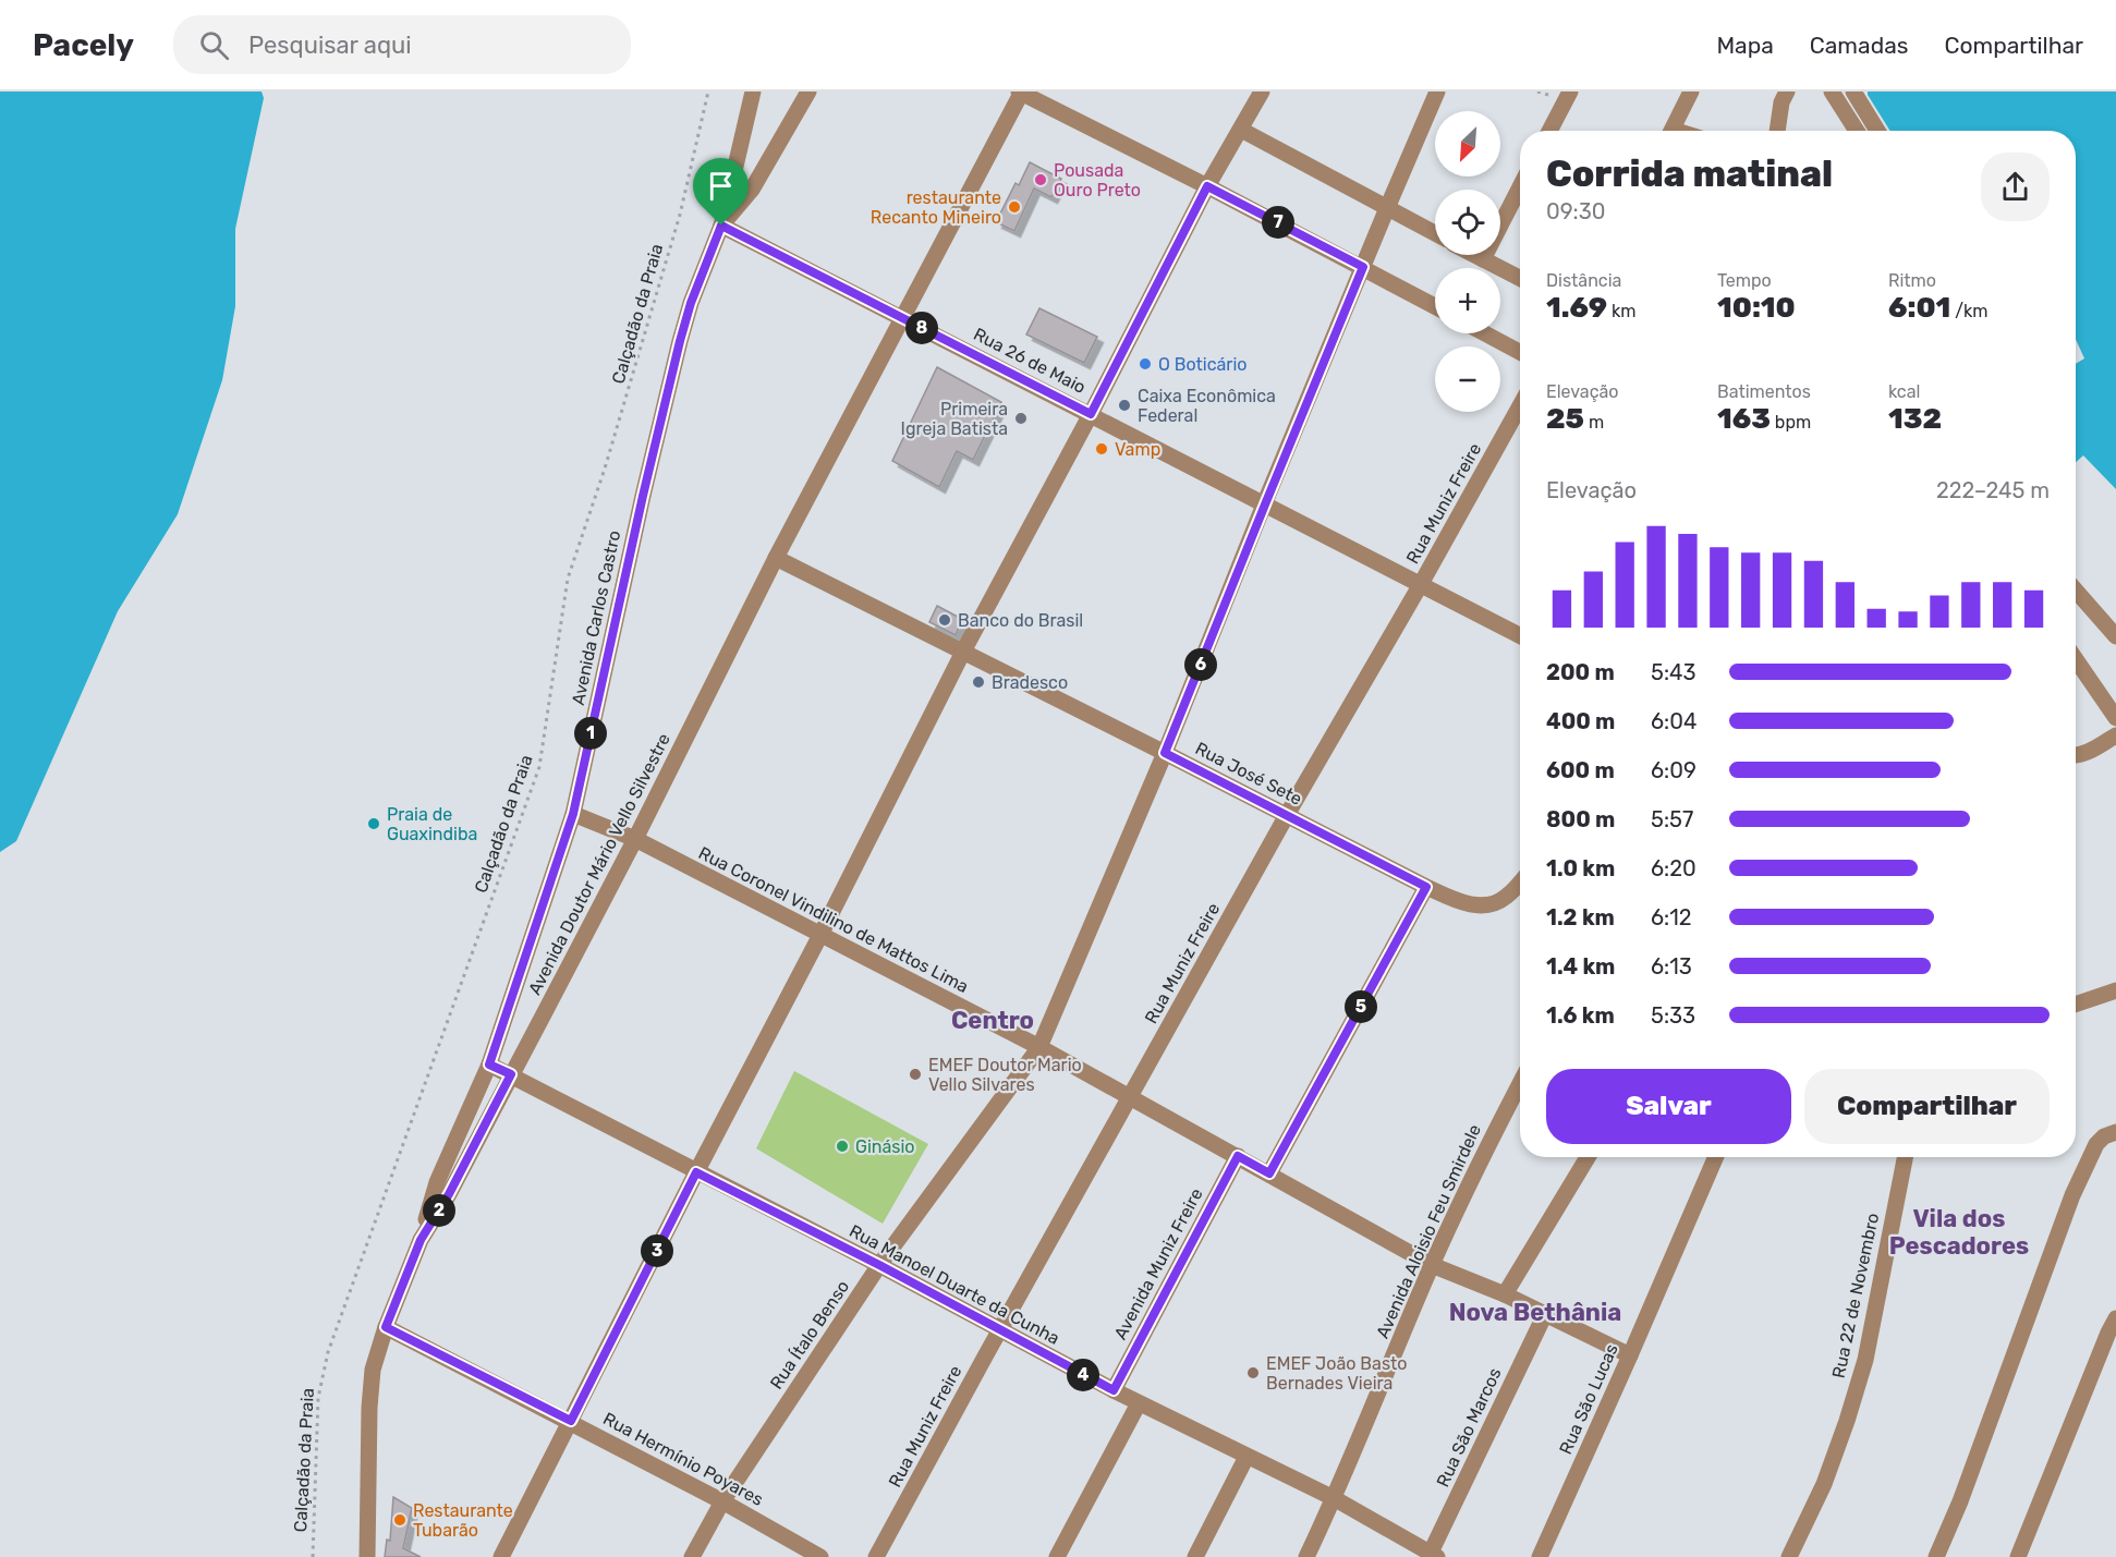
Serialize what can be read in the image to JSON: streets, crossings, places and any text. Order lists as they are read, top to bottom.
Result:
{
  "streets": {
    "street": [
      "Rua 26 de Maio",
      "Rua Muniz Freire",
      "Avenida Carlos Castro",
      "Rua José Sete",
      "Avenida Doutor Mário Vello Silvestre",
      "Rua Coronel Vindilino de Mattos Lima",
      "Avenida Aloisio Feu Smirdele",
      "Avenida Muniz Freire",
      "Rua Manoel Duarte da Cunha",
      "Rua 22 de Novembro",
      "Rua Ítalo Benso",
      "Rua São Lucas",
      "Rua São Marcos",
      "Rua Hermínio Poyares"
    ],
    "path": ["Calçadão da Praia"]
  },
  "crossings": [
    ["Rua 26 de Maio", "Rua Muniz Freire"],
    ["Rua 26 de Maio", "Avenida Carlos Castro"],
    ["Rua 26 de Maio", "Avenida Doutor Mário Vello Silvestre"],
    ["Rua 26 de Maio", "Rua Ítalo Benso"],
    ["Rua Muniz Freire", "Rua José Sete"],
    ["Rua Muniz Freire", "Rua Coronel Vindilino de Mattos Lima"],
    ["Rua Muniz Freire", "Rua Manoel Duarte da Cunha"],
    ["Avenida Carlos Castro", "Avenida Doutor Mário Vello Silvestre"],
    ["Avenida Carlos Castro", "Rua Coronel Vindilino de Mattos Lima"],
    ["Avenida Carlos Castro", "Rua Manoel Duarte da Cunha"],
    ["Rua José Sete", "Avenida Doutor Mário Vello Silvestre"],
    ["Rua José Sete", "Rua Ítalo Benso"],
    ["Avenida Doutor Mário Vello Silvestre", "Rua Coronel Vindilino de Mattos Lima"],
    ["Avenida Doutor Mário Vello Silvestre", "Rua Manoel Duarte da Cunha"],
    ["Avenida Doutor Mário Vello Silvestre", "Rua Hermínio Poyares"],
    ["Rua Coronel Vindilino de Mattos Lima", "Avenida Aloisio Feu Smirdele"],
    ["Rua Coronel Vindilino de Mattos Lima", "Avenida Muniz Freire"],
    ["Rua Coronel Vindilino de Mattos Lima", "Rua Ítalo Benso"],
    ["Rua Coronel Vindilino de Mattos Lima", "Rua São Lucas"],
    ["Rua Coronel Vindilino de Mattos Lima", "Rua São Marcos"],
    ["Avenida Aloisio Feu Smirdele", "Rua Manoel Duarte da Cunha"],
    ["Avenida Muniz Freire", "Rua Manoel Duarte da Cunha"],
    ["Rua Manoel Duarte da Cunha", "Rua Ítalo Benso"],
    ["Rua Manoel Duarte da Cunha", "Rua São Marcos"],
    ["Rua Ítalo Benso", "Rua Hermínio Poyares"]
  ],
  "districts": ["Centro", "Vila dos Pescadores", "Nova Bethânia"],
  "places": [
    "Pousada Ouro Preto",
    "restaurante Recanto Mineiro",
    "O Boticário",
    "Caixa Econômica Federal",
    "Primeira Igreja Batista",
    "Vamp",
    "Banco do Brasil",
    "Bradesco",
    "Praia de Guaxindiba",
    "EMEF Doutor Mario Vello Silvares",
    "Ginásio",
    "EMEF João Basto Bernades Vieira",
    "Restaurante Tubarão"
  ],
  "north": "bottom left",
  "page": {
    "header": "Pacely",
    "search": "Pesquisar aqui",
    "nav": ["Mapa", "Camadas", "Compartilhar"],
    "map_buttons": ["+", "−"],
    "heading": ["Corrida matinal", "09:30"],
    "pins": [
      "7",
      "8",
      "6",
      "1",
      "5",
      "2",
      "3",
      "4"
    ],
    "stats": [
      ["Distância", "1.69 km"],
      ["Tempo", "10:10"],
      ["Ritmo", "6:01 /km"],
      ["Elevação", "25 m"],
      ["Batimentos", "163 bpm"],
      ["kcal", "132"]
    ],
    "chart": ["Elevação", "222–245 m"],
    "list": [
      {
        "name": "200 m",
        "note": "5:43"
      },
      {
        "name": "400 m",
        "note": "6:04"
      },
      {
        "name": "600 m",
        "note": "6:09"
      },
      {
        "name": "800 m",
        "note": "5:57"
      },
      {
        "name": "1.0 km",
        "note": "6:20"
      },
      {
        "name": "1.2 km",
        "note": "6:12"
      },
      {
        "name": "1.4 km",
        "note": "6:13"
      },
      {
        "name": "1.6 km",
        "note": "5:33"
      }
    ],
    "buttons": ["Salvar", "Compartilhar"]
  }
}
